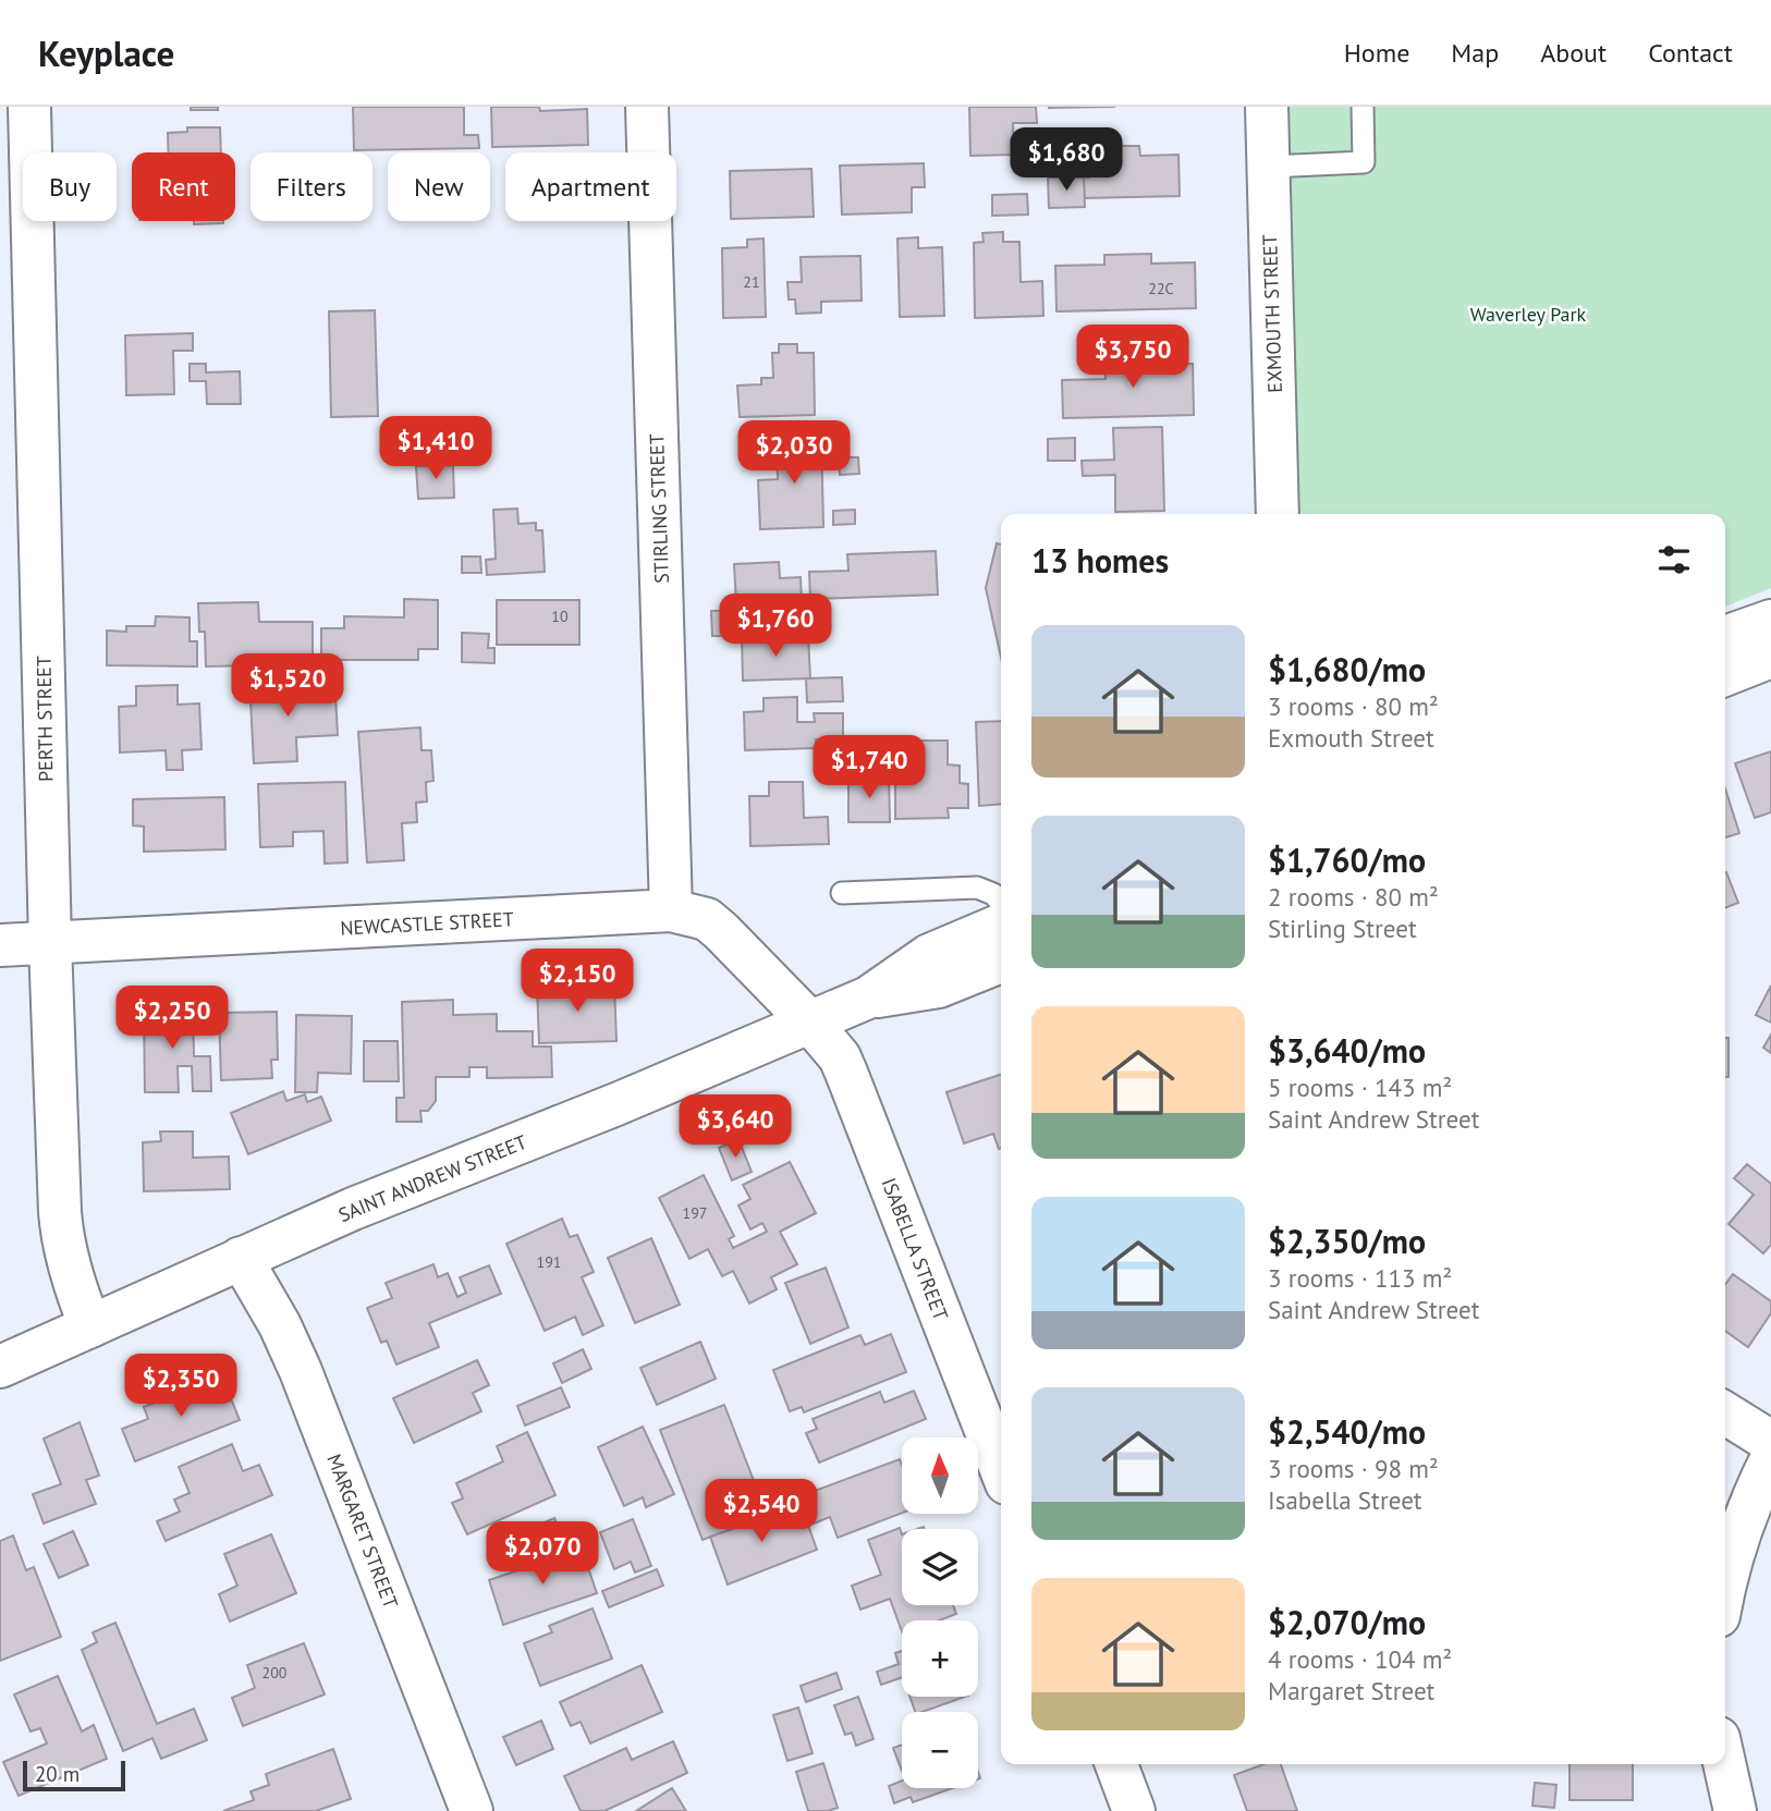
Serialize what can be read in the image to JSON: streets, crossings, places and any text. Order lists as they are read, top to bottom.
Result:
{
  "streets": {
    "street": [
      "EXMOUTH STREET",
      "STIRLING STREET",
      "PERTH STREET",
      "NEWCASTLE STREET",
      "SAINT ANDREW STREET",
      "ISABELLA STREET",
      "MARGARET STREET"
    ]
  },
  "crossings": [
    ["STIRLING STREET", "NEWCASTLE STREET"],
    ["PERTH STREET", "NEWCASTLE STREET"],
    ["PERTH STREET", "SAINT ANDREW STREET"],
    ["NEWCASTLE STREET", "SAINT ANDREW STREET"],
    ["NEWCASTLE STREET", "ISABELLA STREET"],
    ["SAINT ANDREW STREET", "ISABELLA STREET"],
    ["SAINT ANDREW STREET", "MARGARET STREET"]
  ],
  "parks": ["Waverley Park"],
  "house_numbers": [
    "21",
    "22C",
    "10",
    "197",
    "191",
    "200"
  ],
  "scale_bar": "20 m",
  "north": "top",
  "page": {
    "header": "Keyplace",
    "nav": [
      "Home",
      "Map",
      "About",
      "Contact"
    ],
    "price": [
      "$1,680",
      "$3,750",
      "$1,410",
      "$2,030",
      "$1,760",
      "$1,520",
      "$1,740",
      "$2,150",
      "$2,250",
      "$3,640",
      "$2,350",
      "$2,540",
      "$2,070"
    ],
    "chip": [
      "Buy",
      "Rent",
      "Filters",
      "New",
      "Apartment"
    ],
    "heading": "13 homes",
    "list": [
      {
        "name": "$1,680/mo",
        "note": "3 rooms · 80 m² · Exmouth Street"
      },
      {
        "name": "$1,760/mo",
        "note": "2 rooms · 80 m² · Stirling Street"
      },
      {
        "name": "$3,640/mo",
        "note": "5 rooms · 143 m² · Saint Andrew Street"
      },
      {
        "name": "$2,350/mo",
        "note": "3 rooms · 113 m² · Saint Andrew Street"
      },
      {
        "name": "$2,540/mo",
        "note": "3 rooms · 98 m² · Isabella Street"
      },
      {
        "name": "$2,070/mo",
        "note": "4 rooms · 104 m² · Margaret Street"
      }
    ],
    "map_buttons": ["+", "−"],
    "scale": "20 m"
  }
}
